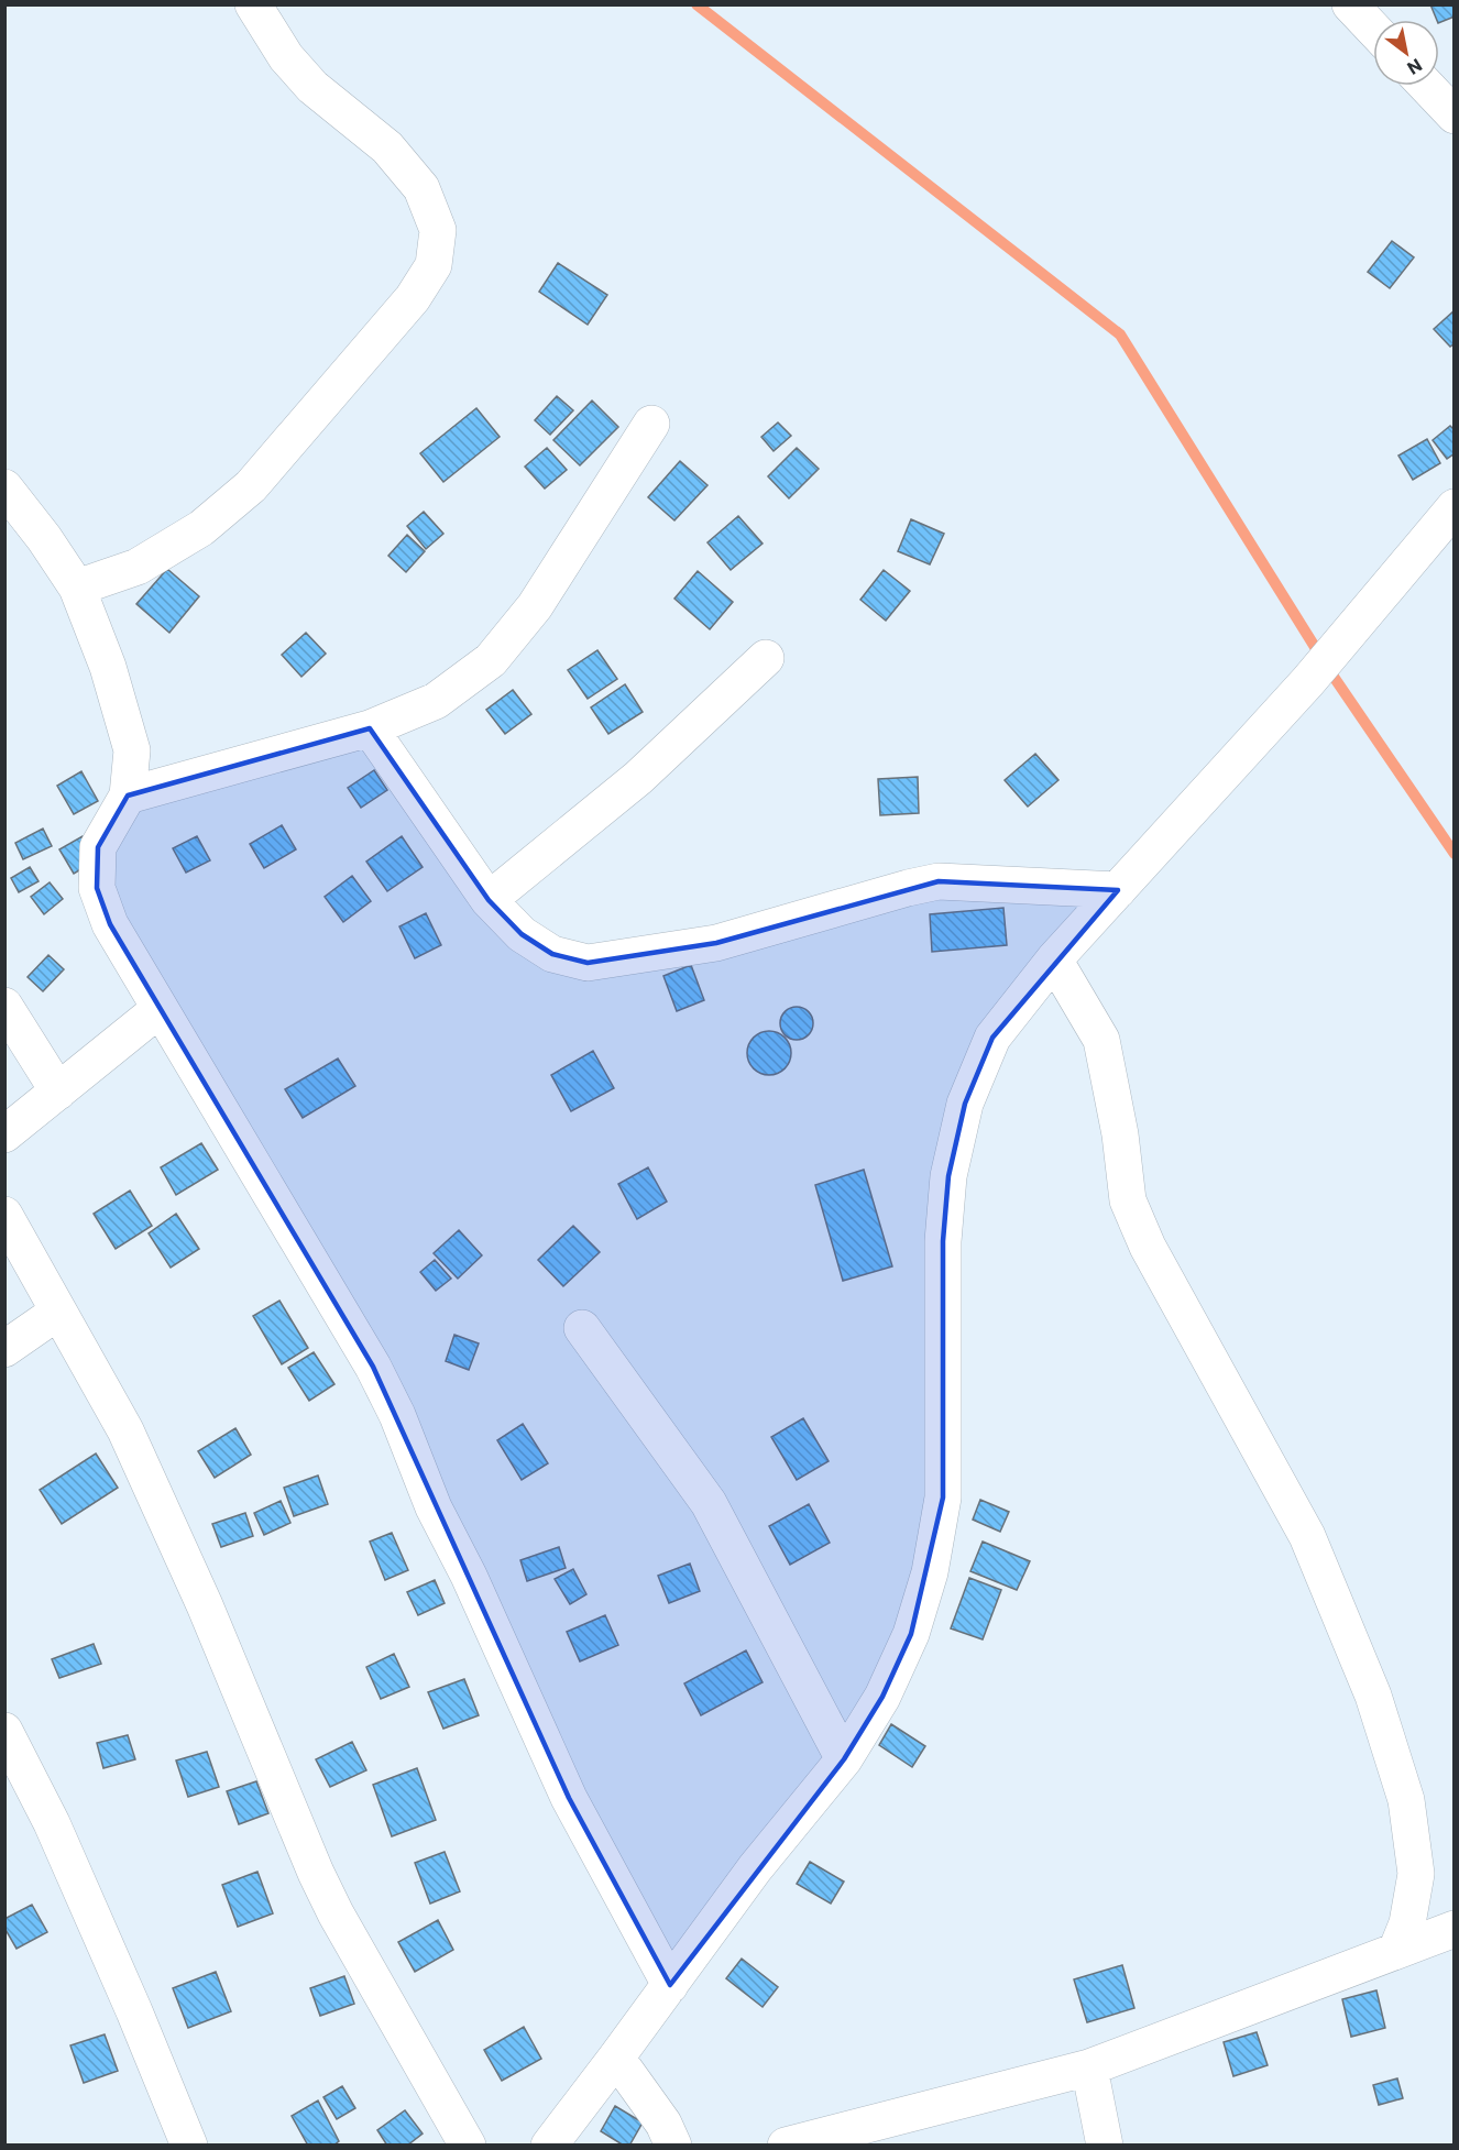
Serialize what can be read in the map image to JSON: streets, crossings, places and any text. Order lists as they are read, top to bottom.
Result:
{
  "north": "bottom right"
}
